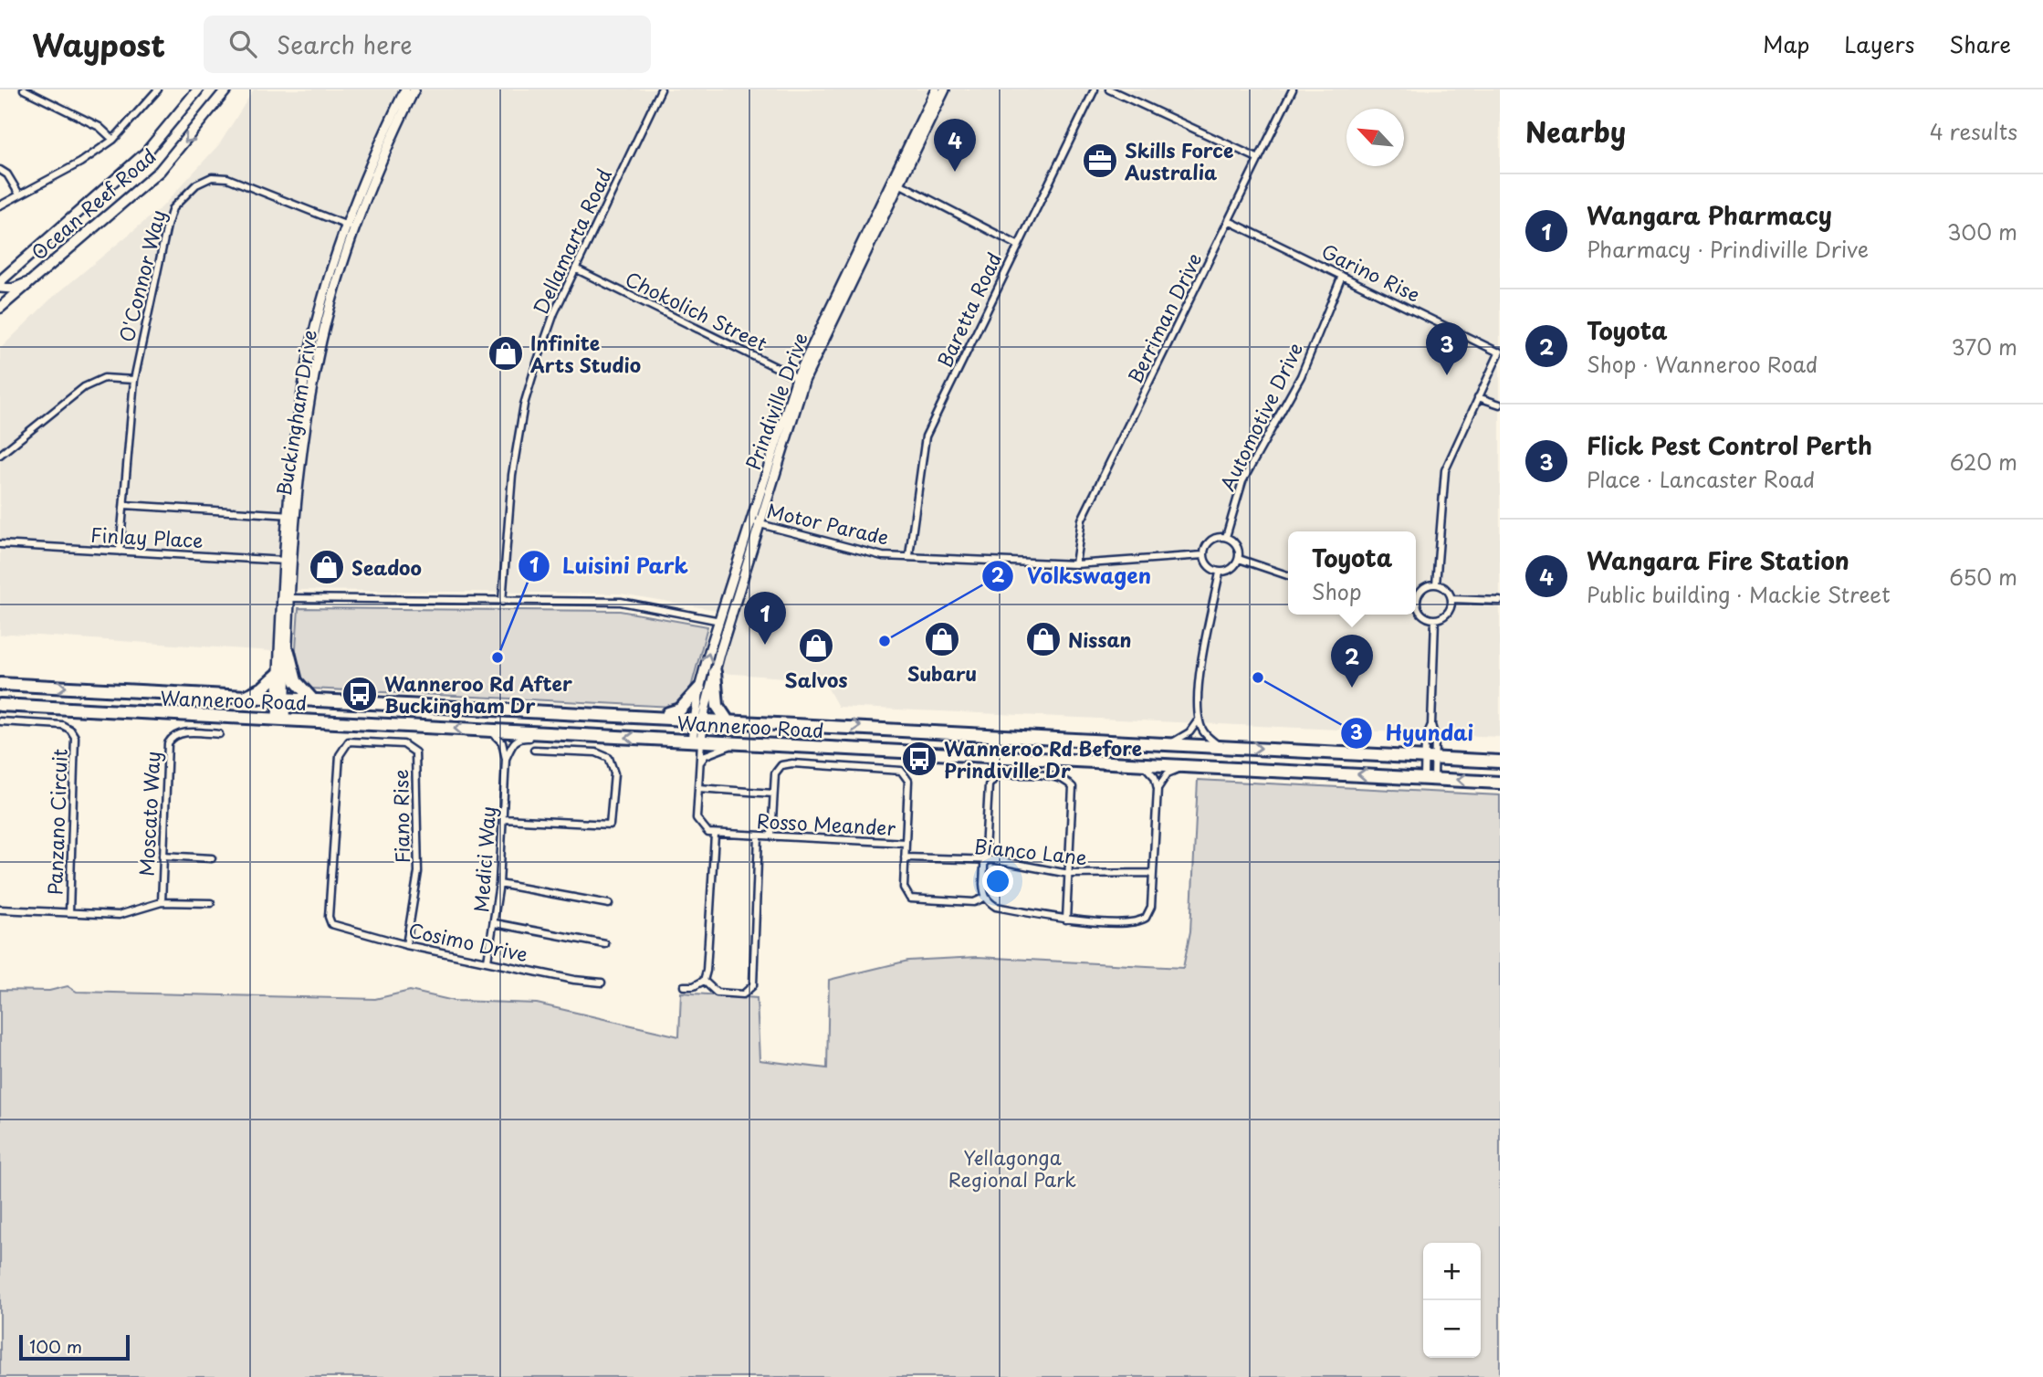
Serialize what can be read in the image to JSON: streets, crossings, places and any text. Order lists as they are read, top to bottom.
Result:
{
  "streets": {
    "highway": ["Wanneroo Road"],
    "main road": ["Ocean Reef Road"],
    "street": [
      "Dellamarta Road",
      "Garino Rise",
      "O'Connor Way",
      "Baretta Road",
      "Chokolich Street",
      "Berriman Drive",
      "Prindiville Drive",
      "Buckingham Drive",
      "Automotive Drive",
      "Motor Parade",
      "Finlay Place",
      "Moscato Way",
      "Fiano Rise",
      "Panzano Circuit",
      "Rosso Meander",
      "Bianco Lane",
      "Medici Way",
      "Cosimo Drive"
    ]
  },
  "crossings": [
    ["Dellamarta Road", "Chokolich Street"],
    ["Garino Rise", "Berriman Drive"],
    ["Garino Rise", "Automotive Drive"],
    ["O'Connor Way", "Buckingham Drive"],
    ["O'Connor Way", "Finlay Place"],
    ["Baretta Road", "Motor Parade"],
    ["Chokolich Street", "Prindiville Drive"],
    ["Berriman Drive", "Motor Parade"],
    ["Prindiville Drive", "Motor Parade"],
    ["Prindiville Drive", "Wanneroo Road"],
    ["Buckingham Drive", "Finlay Place"],
    ["Buckingham Drive", "Wanneroo Road"],
    ["Automotive Drive", "Motor Parade"],
    ["Wanneroo Road", "Medici Way"],
    ["Fiano Rise", "Cosimo Drive"],
    ["Rosso Meander", "Bianco Lane"],
    ["Medici Way", "Cosimo Drive"]
  ],
  "parks": ["Yellagonga Regional Park"],
  "places": {
    "office": ["Skills Force Australia"],
    "shop": [
      "Infinite Arts Studio",
      "Seadoo",
      "Subaru",
      "Nissan",
      "Salvos"
    ],
    "other": ["Volkswagen", "Luisini Park", "Hyundai"],
    "bus stop": ["Wanneroo Rd After Buckingham Dr", "Wanneroo Rd Before Prindiville Dr"]
  },
  "scale_bar": "100 m",
  "north": "top left",
  "page": {
    "header": "Waypost",
    "search": "Search here",
    "nav": ["Map", "Layers", "Share"],
    "heading": ["Nearby", "4 results"],
    "pins": [
      "4",
      "3",
      "1",
      "2"
    ],
    "list": [
      {
        "mark": "1",
        "name": "Wangara Pharmacy",
        "note": "Pharmacy · Prindiville Drive",
        "value": "300 m"
      },
      {
        "mark": "2",
        "name": "Toyota",
        "note": "Shop · Wanneroo Road",
        "value": "370 m"
      },
      {
        "mark": "3",
        "name": "Flick Pest Control Perth",
        "note": "Place · Lancaster Road",
        "value": "620 m"
      },
      {
        "mark": "4",
        "name": "Wangara Fire Station",
        "note": "Public building · Mackie Street",
        "value": "650 m"
      }
    ],
    "popup": ["Toyota", "Shop"],
    "map_buttons": ["+", "−"],
    "scale": "100 m"
  }
}
